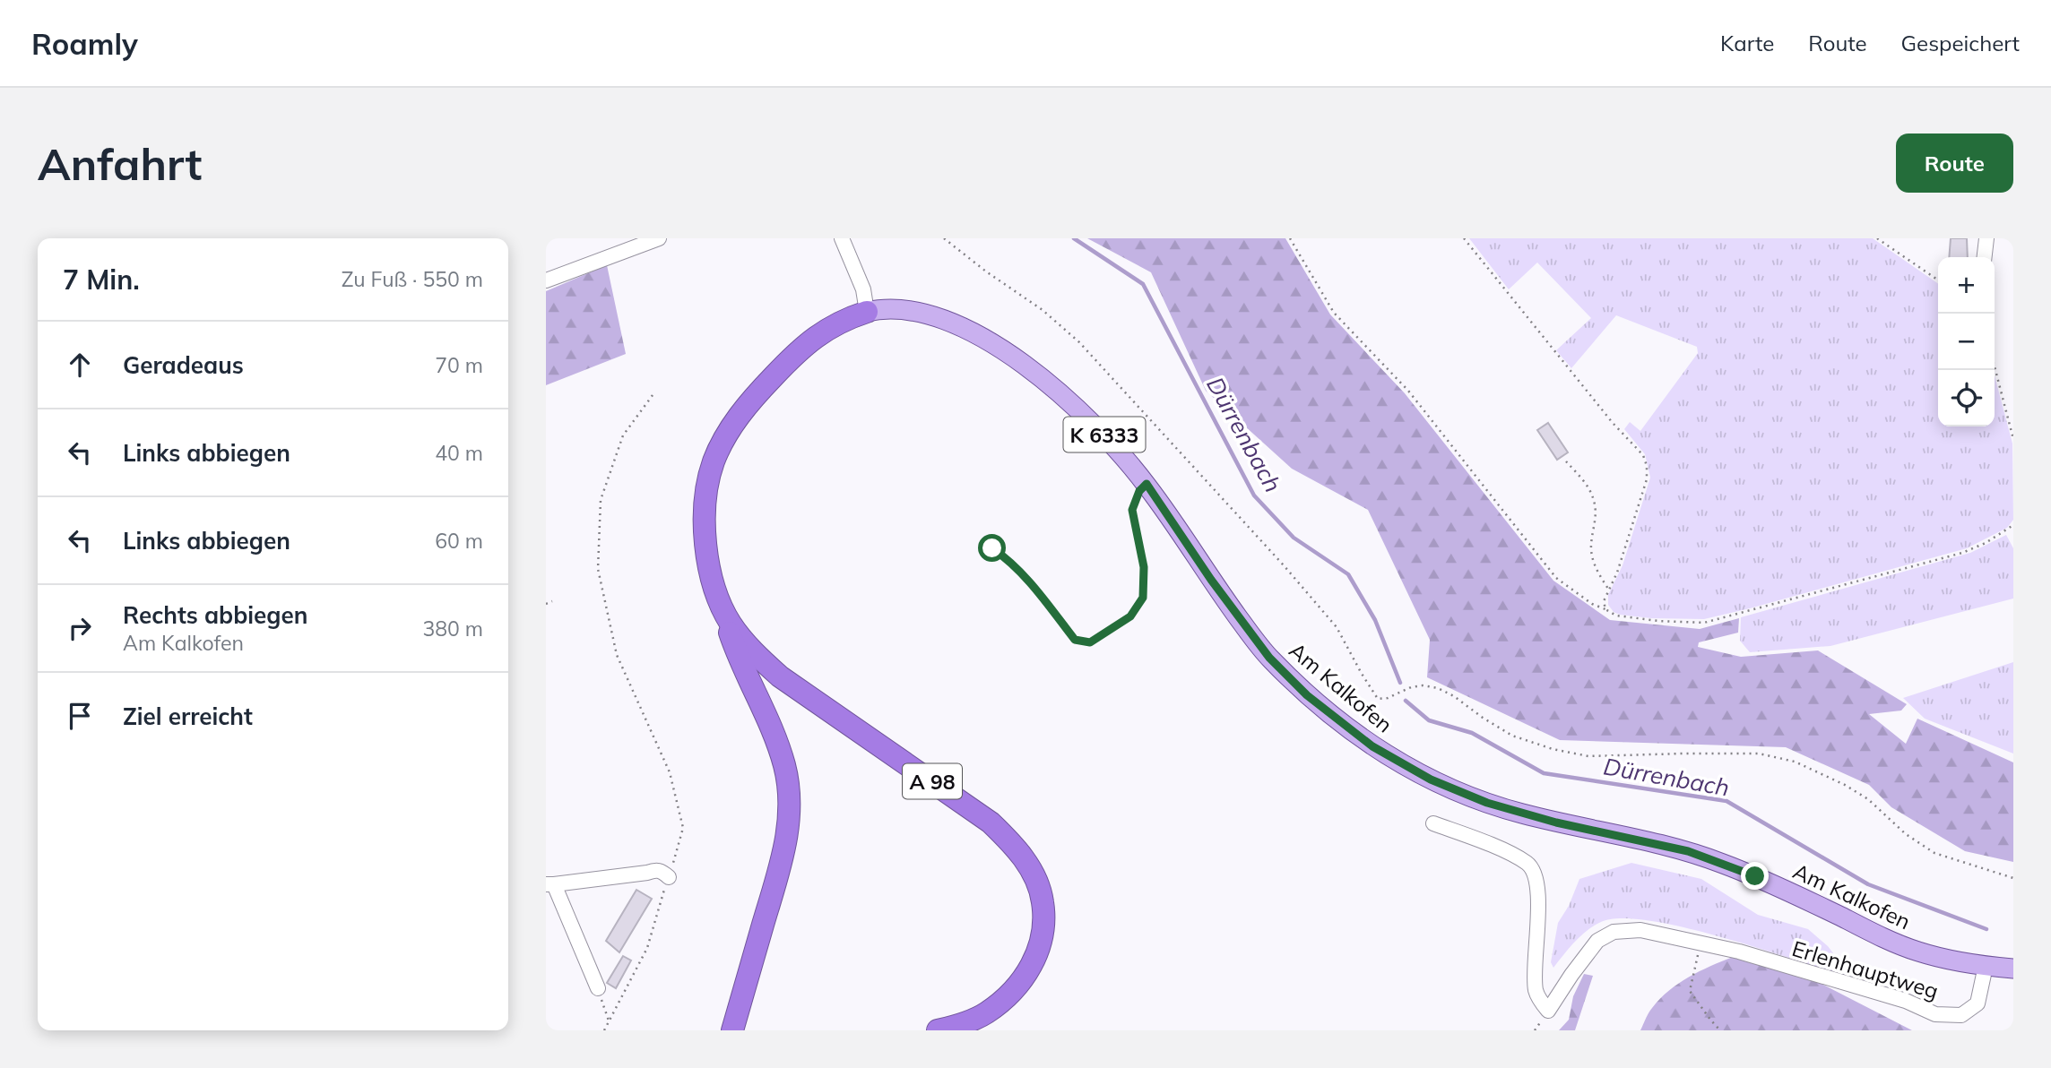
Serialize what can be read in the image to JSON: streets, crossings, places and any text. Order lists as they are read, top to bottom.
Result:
{
  "streets": {
    "highway": ["A 98"],
    "main road": ["K 6333", "Am Kalkofen"],
    "street": ["Erlenhauptweg"]
  },
  "crossings": [
    ["Am Kalkofen", "A 98"],
    ["Am Kalkofen", "Erlenhauptweg"]
  ],
  "water": ["Dürrenbach"],
  "page": {
    "header": "Roamly",
    "nav": ["Karte", "Route", "Gespeichert"],
    "buttons": "Route",
    "title": "Anfahrt",
    "heading": ["7 Min.", "Zu Fuß · 550 m"],
    "map_buttons": ["+", "−"],
    "list": [
      ["Geradeaus", "70 m"],
      ["Links abbiegen", "40 m"],
      ["Links abbiegen", "60 m"],
      ["Rechts abbiegen", "Am Kalkofen", "380 m"],
      "Ziel erreicht"
    ]
  }
}
